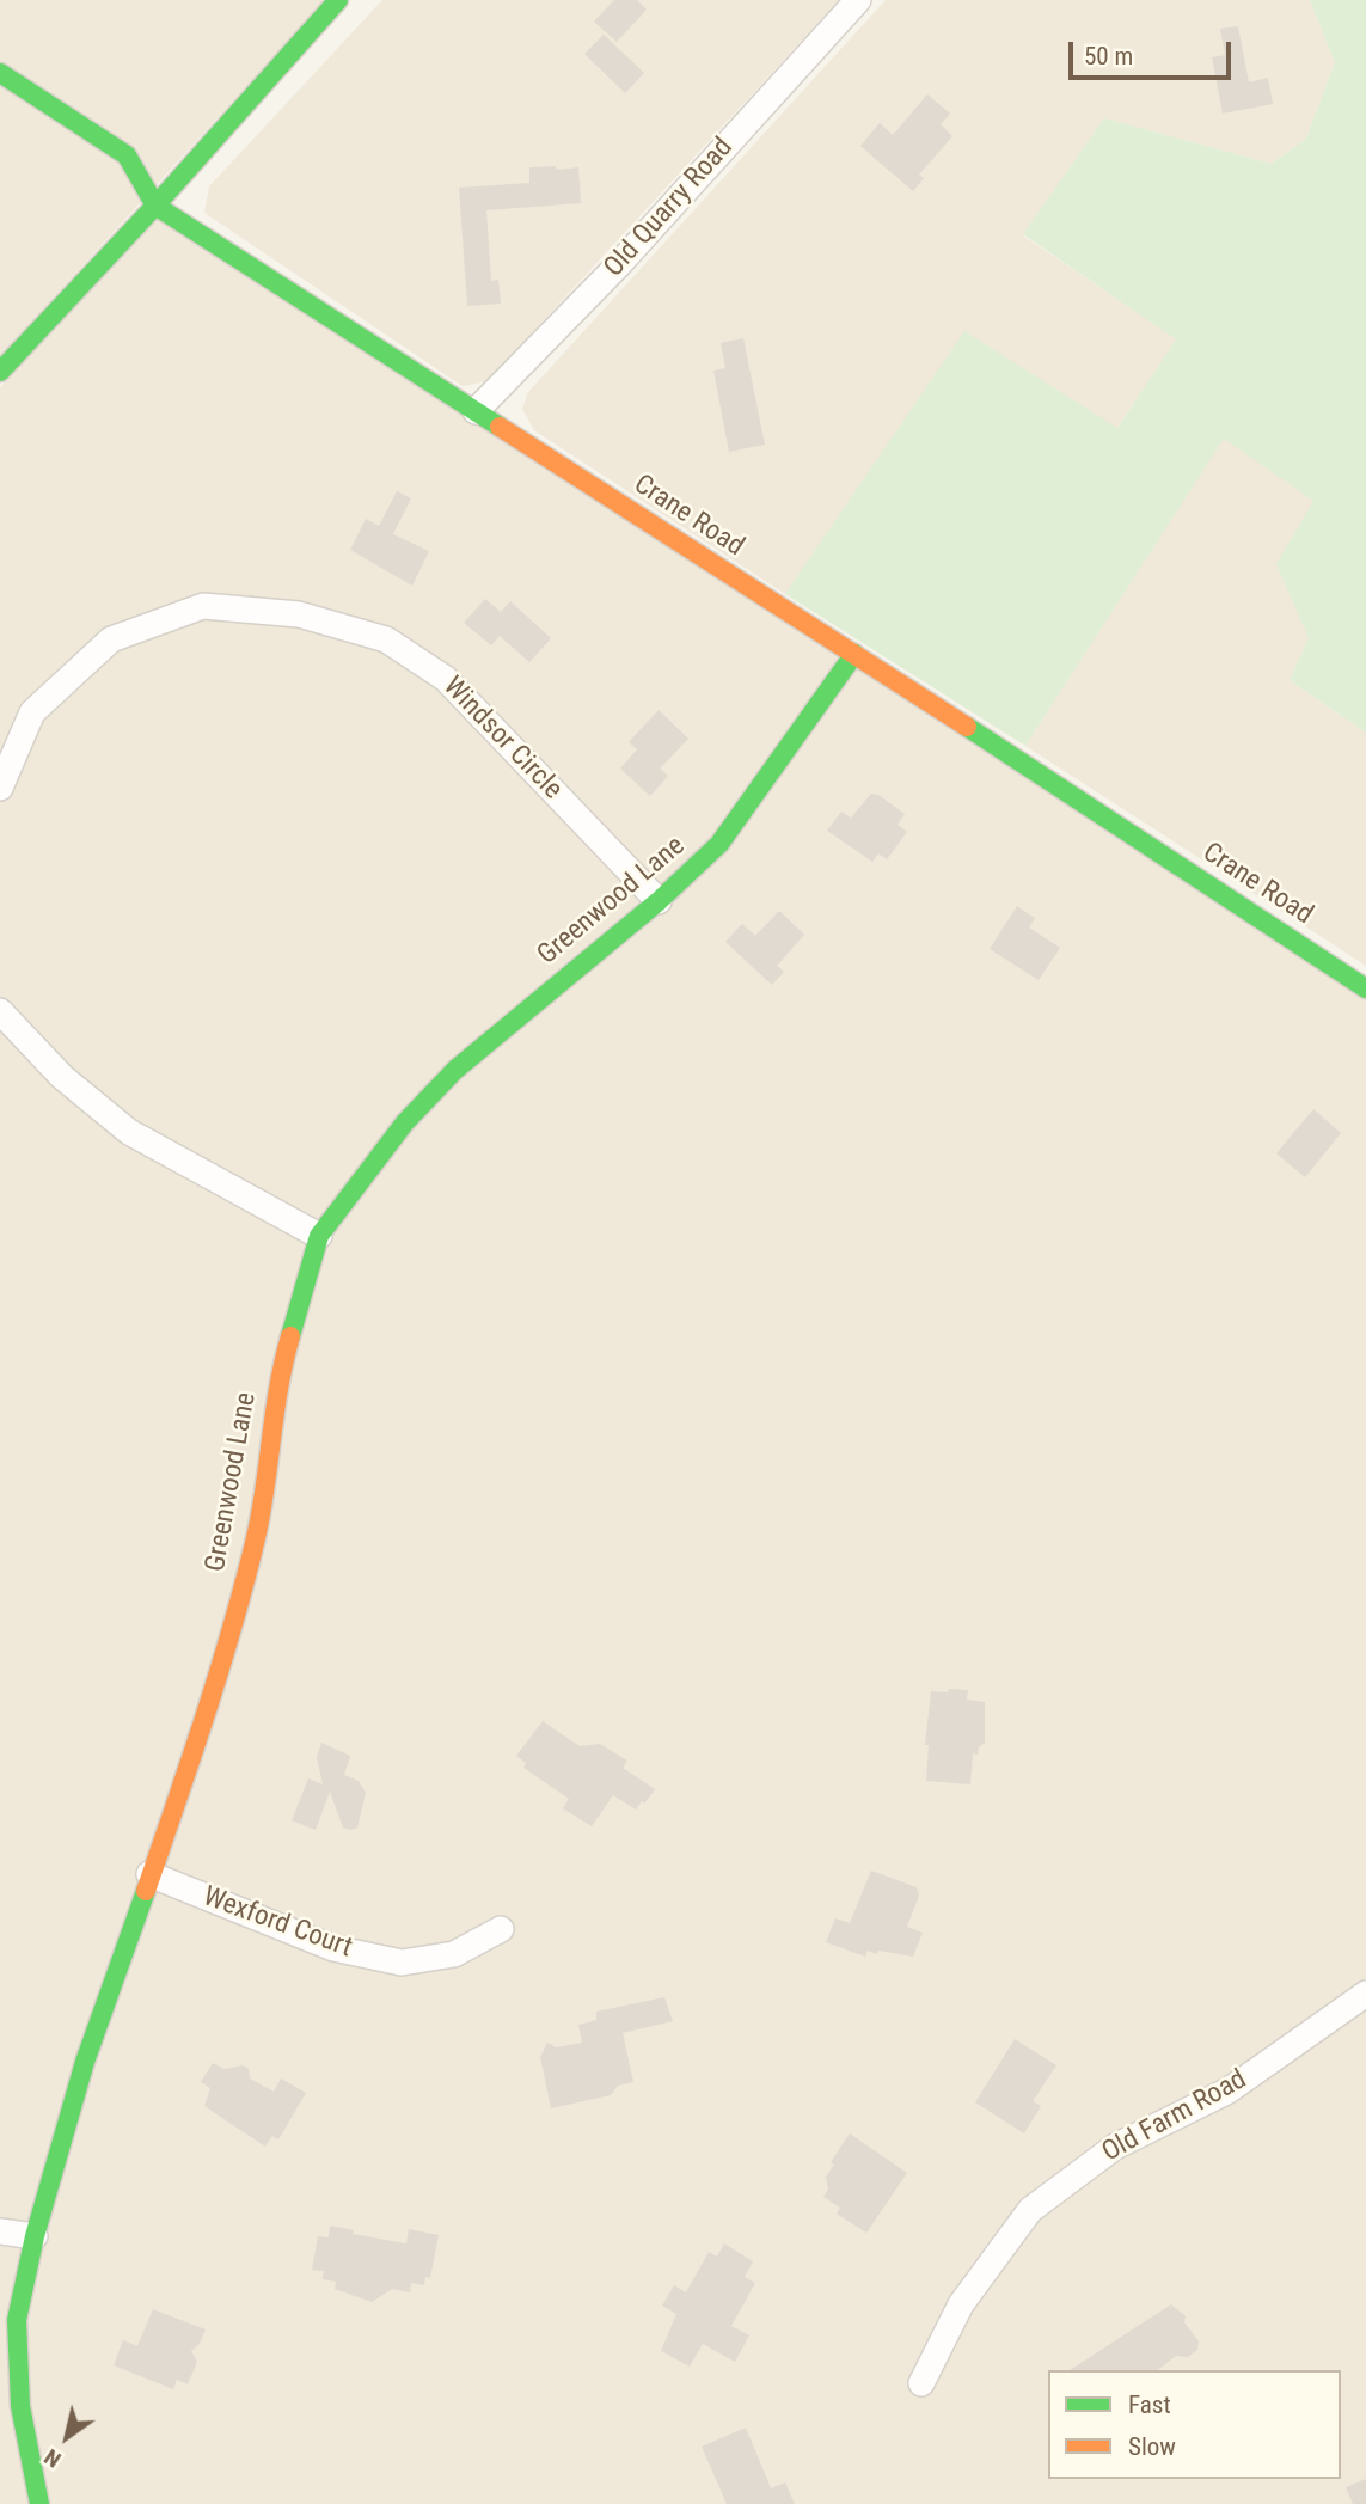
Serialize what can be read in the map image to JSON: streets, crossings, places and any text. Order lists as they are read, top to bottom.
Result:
{
  "streets": {
    "street": [
      "Old Quarry Road",
      "Crane Road",
      "Windsor Circle",
      "Greenwood Lane",
      "Wexford Court",
      "Old Farm Road"
    ]
  },
  "crossings": [
    ["Old Quarry Road", "Crane Road"],
    ["Crane Road", "Greenwood Lane"],
    ["Windsor Circle", "Greenwood Lane"],
    ["Greenwood Lane", "Wexford Court"]
  ],
  "legend": ["Fast", "Slow"],
  "scale_bar": "50 m",
  "north": "bottom left"
}
